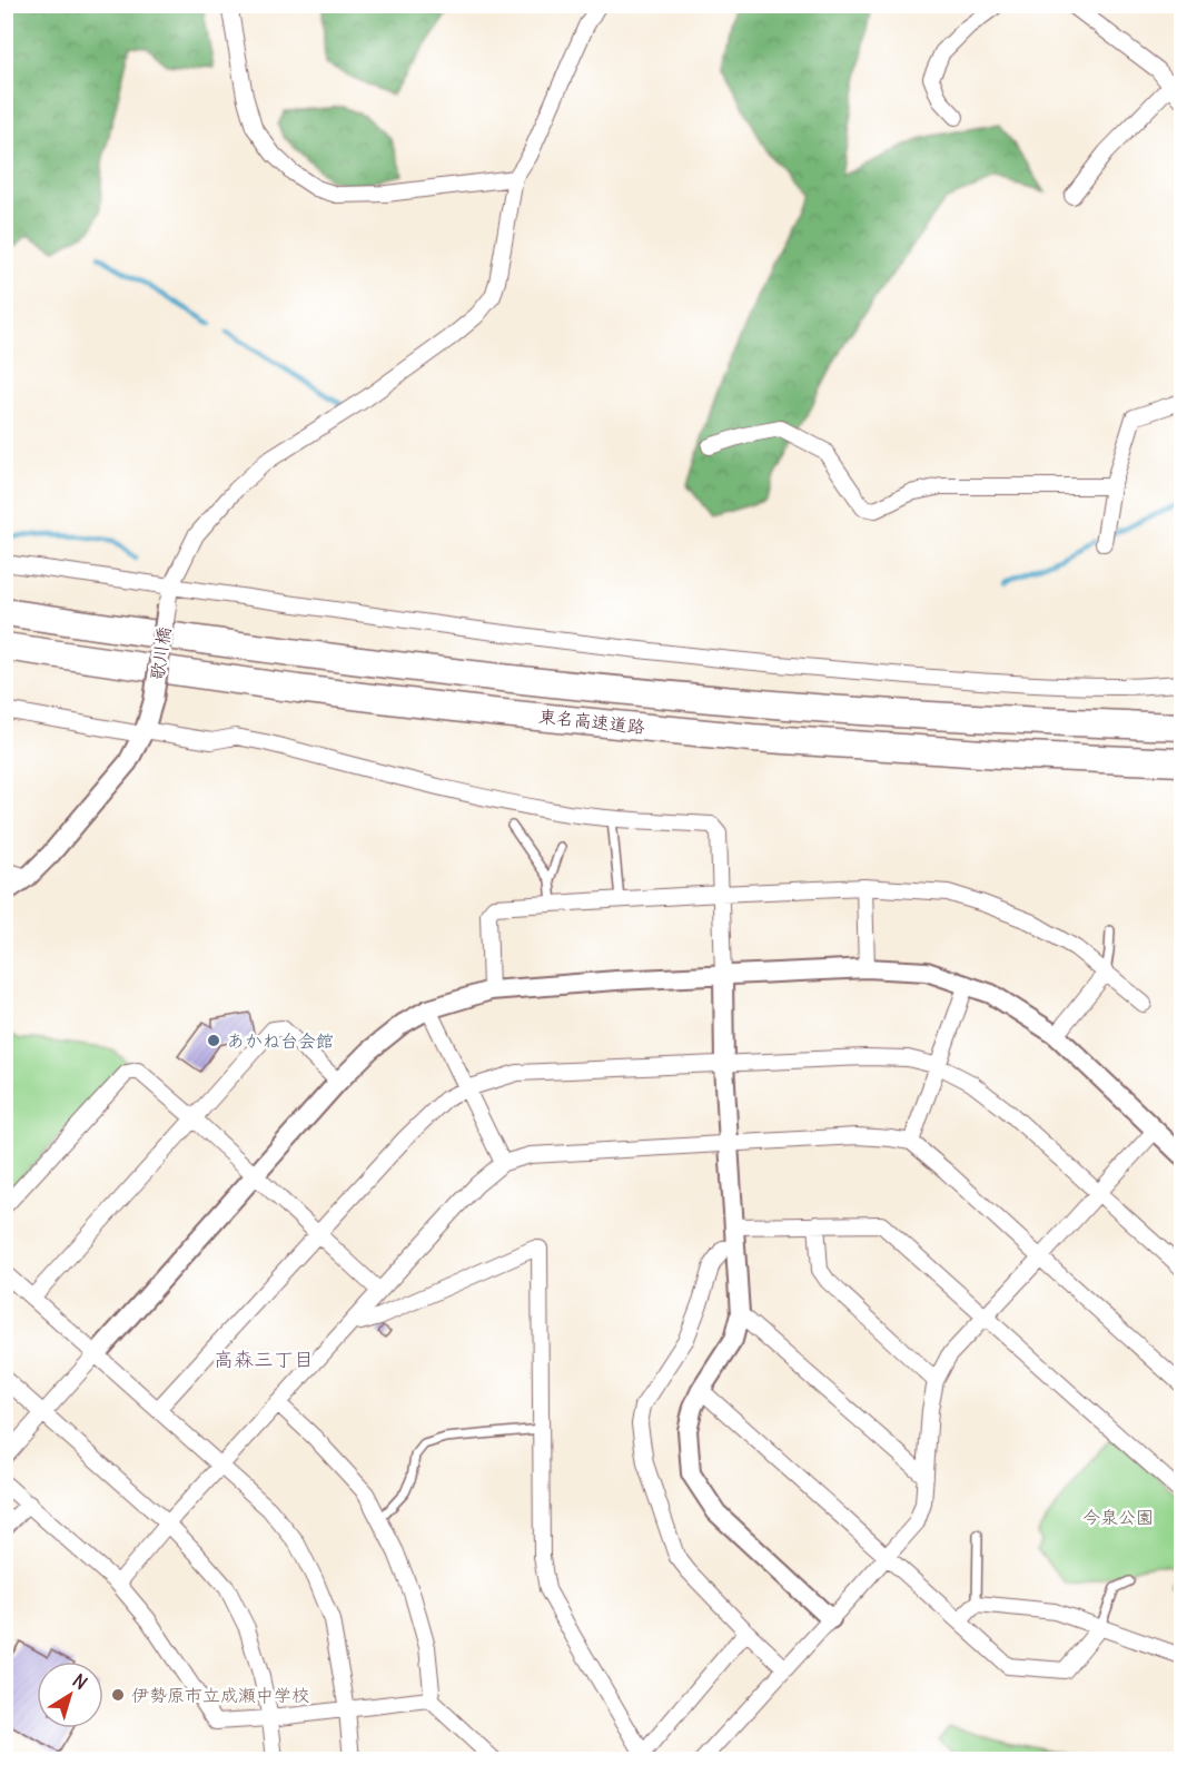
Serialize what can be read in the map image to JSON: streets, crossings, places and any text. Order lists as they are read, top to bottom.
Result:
{
  "streets": {
    "highway": ["東名高速道路"],
    "street": ["歌川橋"]
  },
  "districts": ["高森三丁目"],
  "parks": ["今泉公園"],
  "places": ["あかね台会館", "伊勢原市立成瀬中学校"],
  "north": "top right"
}
